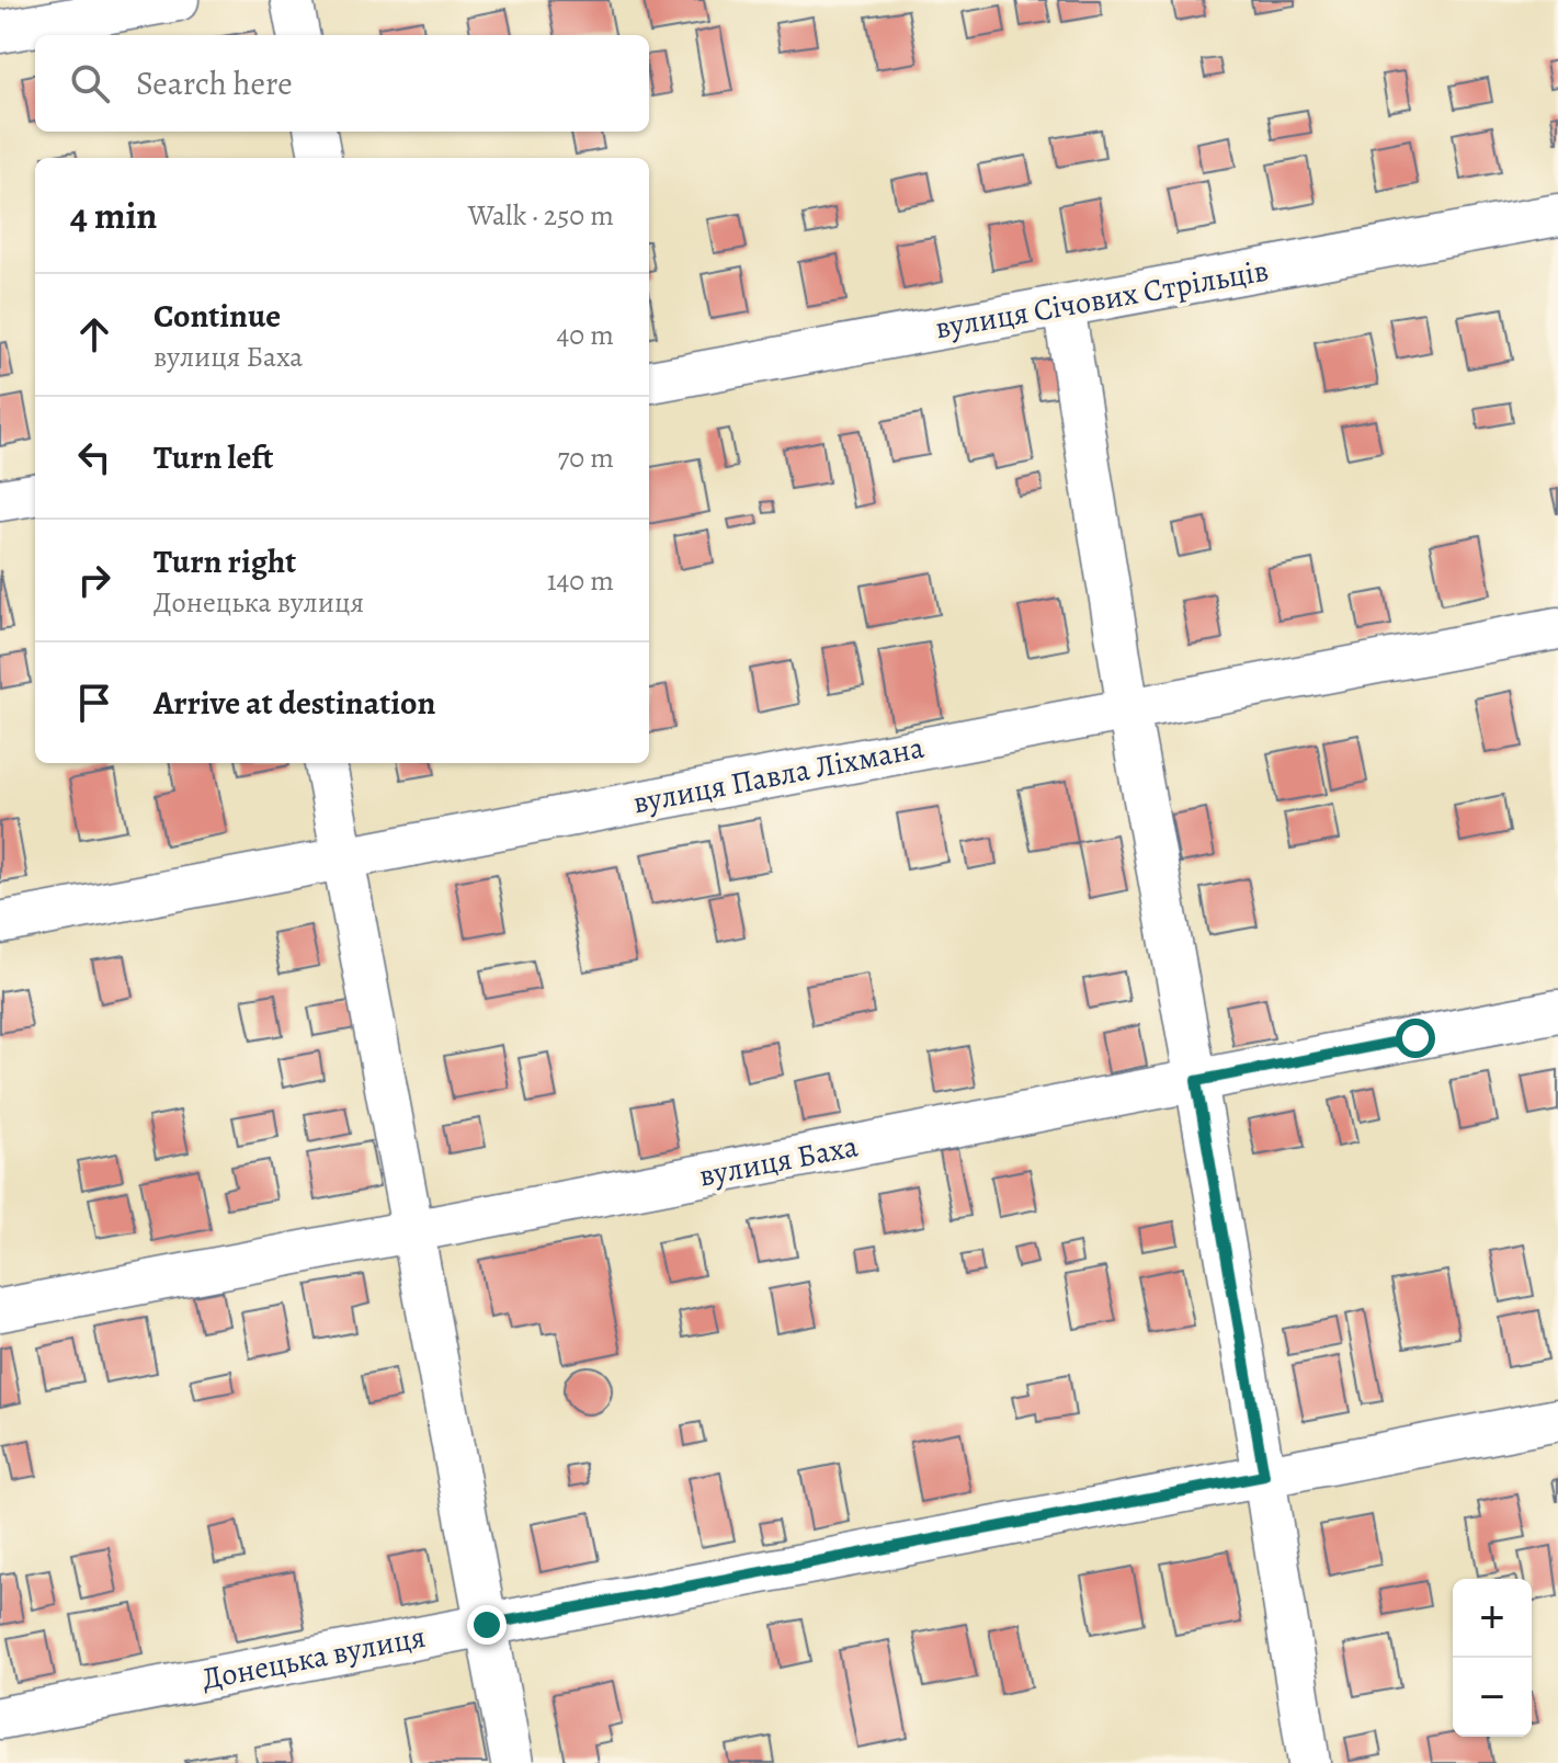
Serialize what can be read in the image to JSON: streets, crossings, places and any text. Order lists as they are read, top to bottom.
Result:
{
  "streets": {
    "street": [
      "вулиця Січових Стрільців",
      "вулиця Павла Ліхмана",
      "вулиця Баха",
      "Донецька вулиця"
    ]
  },
  "page": {
    "search": "Search here",
    "heading": ["4 min", "Walk · 250 m"],
    "list": [
      ["Continue", "вулиця Баха", "40 m"],
      ["Turn left", "70 m"],
      ["Turn right", "Донецька вулиця", "140 m"],
      "Arrive at destination"
    ],
    "map_buttons": ["+", "−"]
  }
}
